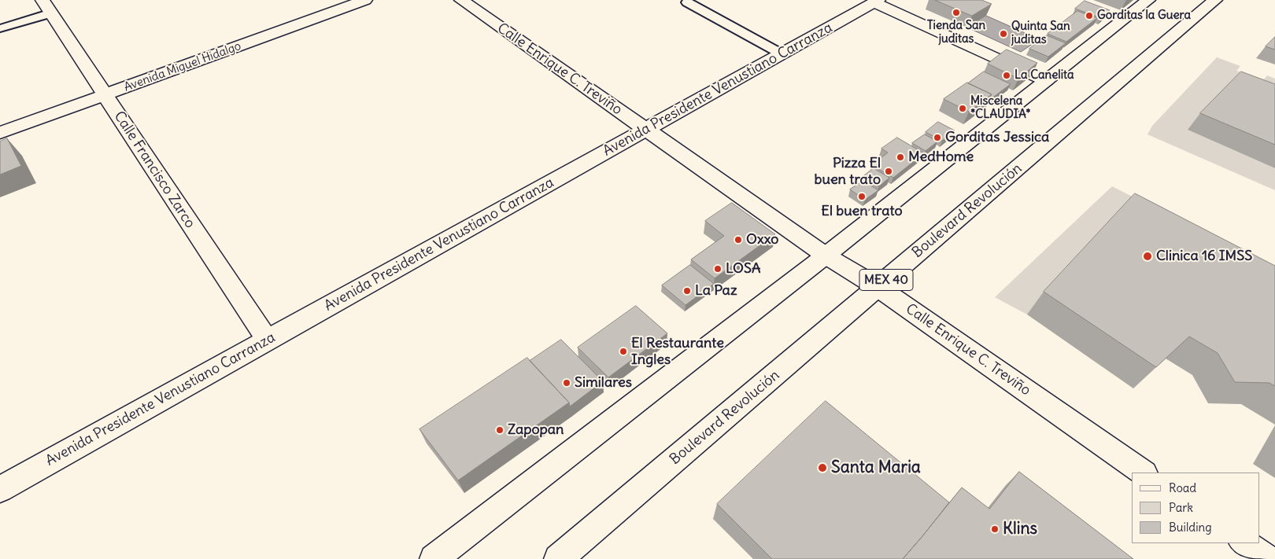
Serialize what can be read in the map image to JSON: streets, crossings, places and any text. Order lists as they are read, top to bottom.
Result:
{
  "streets": {
    "street": [
      "Avenida Miguel Hidalgo",
      "Calle Enrique C. Treviño",
      "Avenida Presidente Venustiano Carranza",
      "Calle Francisco Zarco",
      "Boulevard Revolución",
      "MEX 40"
    ]
  },
  "crossings": [
    ["Avenida Miguel Hidalgo", "Calle Francisco Zarco"],
    ["Calle Enrique C. Treviño", "Avenida Presidente Venustiano Carranza"],
    ["Calle Enrique C. Treviño", "Boulevard Revolución"],
    ["Avenida Presidente Venustiano Carranza", "Calle Francisco Zarco"]
  ],
  "places": [
    "Tienda San juditas",
    "Gorditas la Guera",
    "Quinta San juditas",
    "La Canelita",
    "Miscelena *CLAUDIA*",
    "Gorditas Jessica",
    "MedHome",
    "Pizza El buen trato",
    "El buen trato",
    "Oxxo",
    "Clinica 16 IMSS",
    "LOSA",
    "La Paz",
    "El Restaurante Ingles",
    "Similares",
    "Zapopan",
    "Santa Maria",
    "Klins"
  ],
  "legend": ["Road", "Park", "Building"]
}
